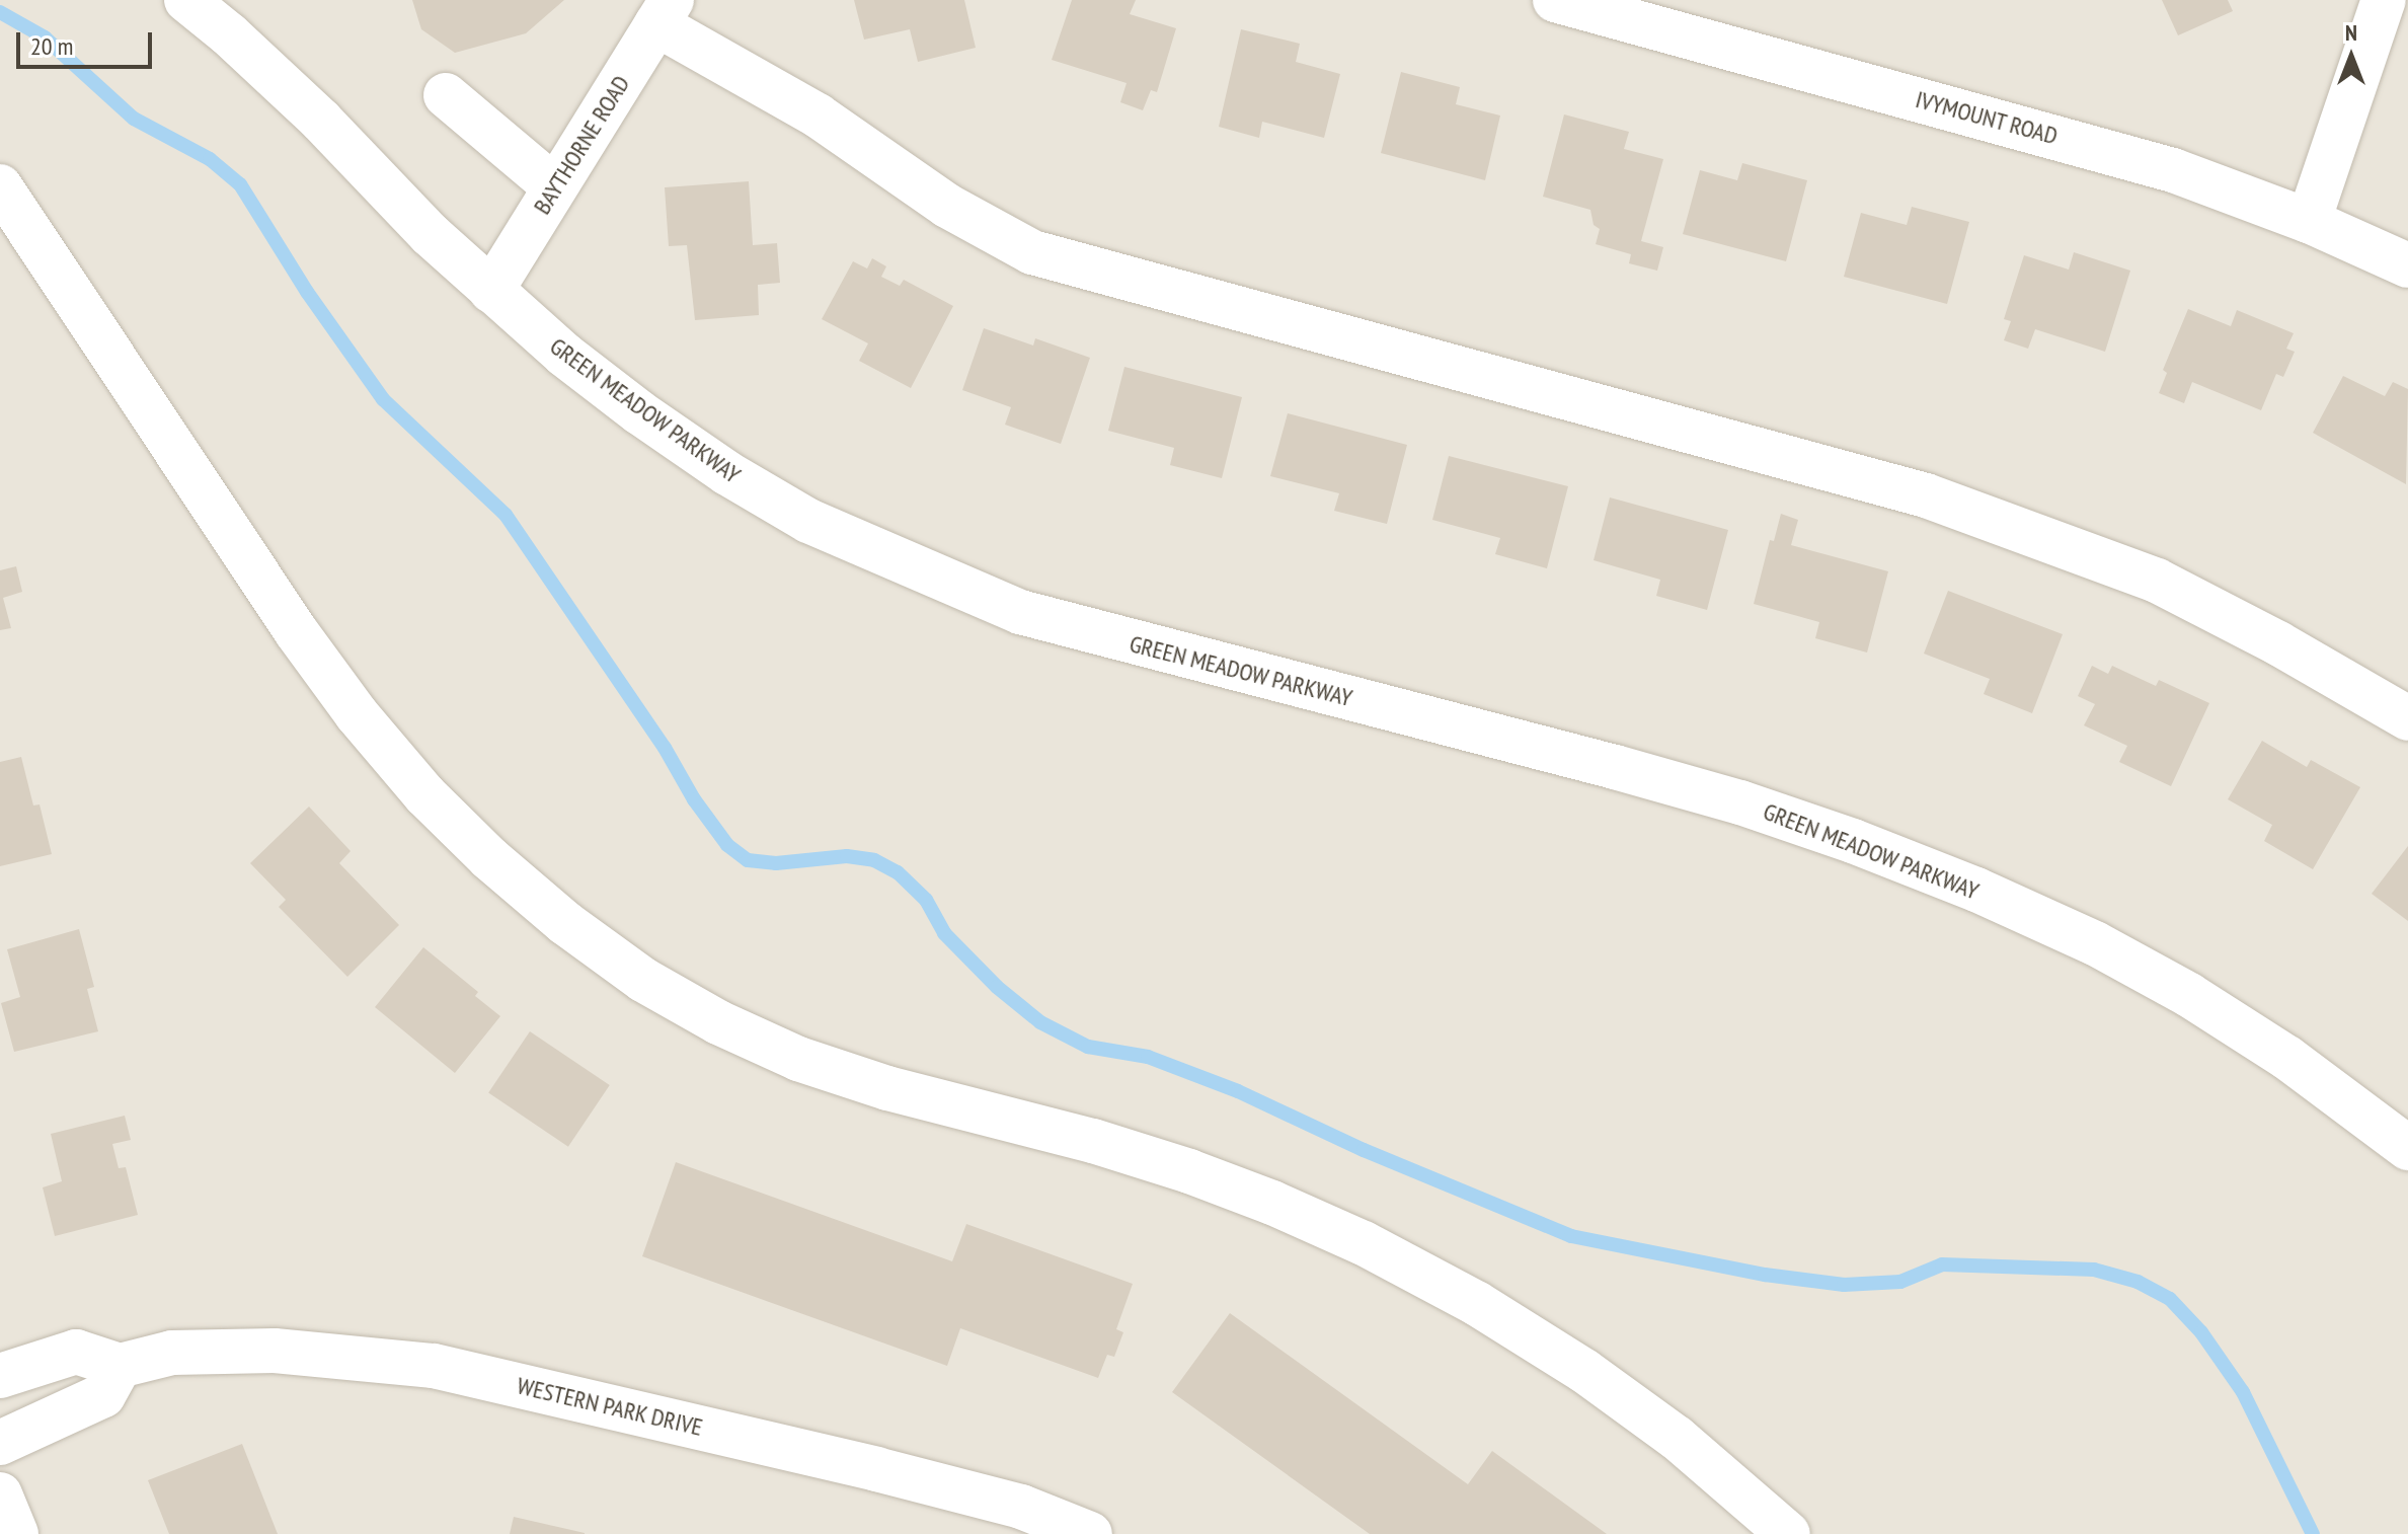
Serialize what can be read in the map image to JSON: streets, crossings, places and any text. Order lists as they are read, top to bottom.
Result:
{
  "streets": {
    "street": [
      "IVYMOUNT ROAD",
      "BAYTHORNE ROAD",
      "GREEN MEADOW PARKWAY",
      "WESTERN PARK DRIVE"
    ]
  },
  "crossings": [
    ["BAYTHORNE ROAD", "GREEN MEADOW PARKWAY"]
  ],
  "scale_bar": "20 m",
  "north": "top"
}
